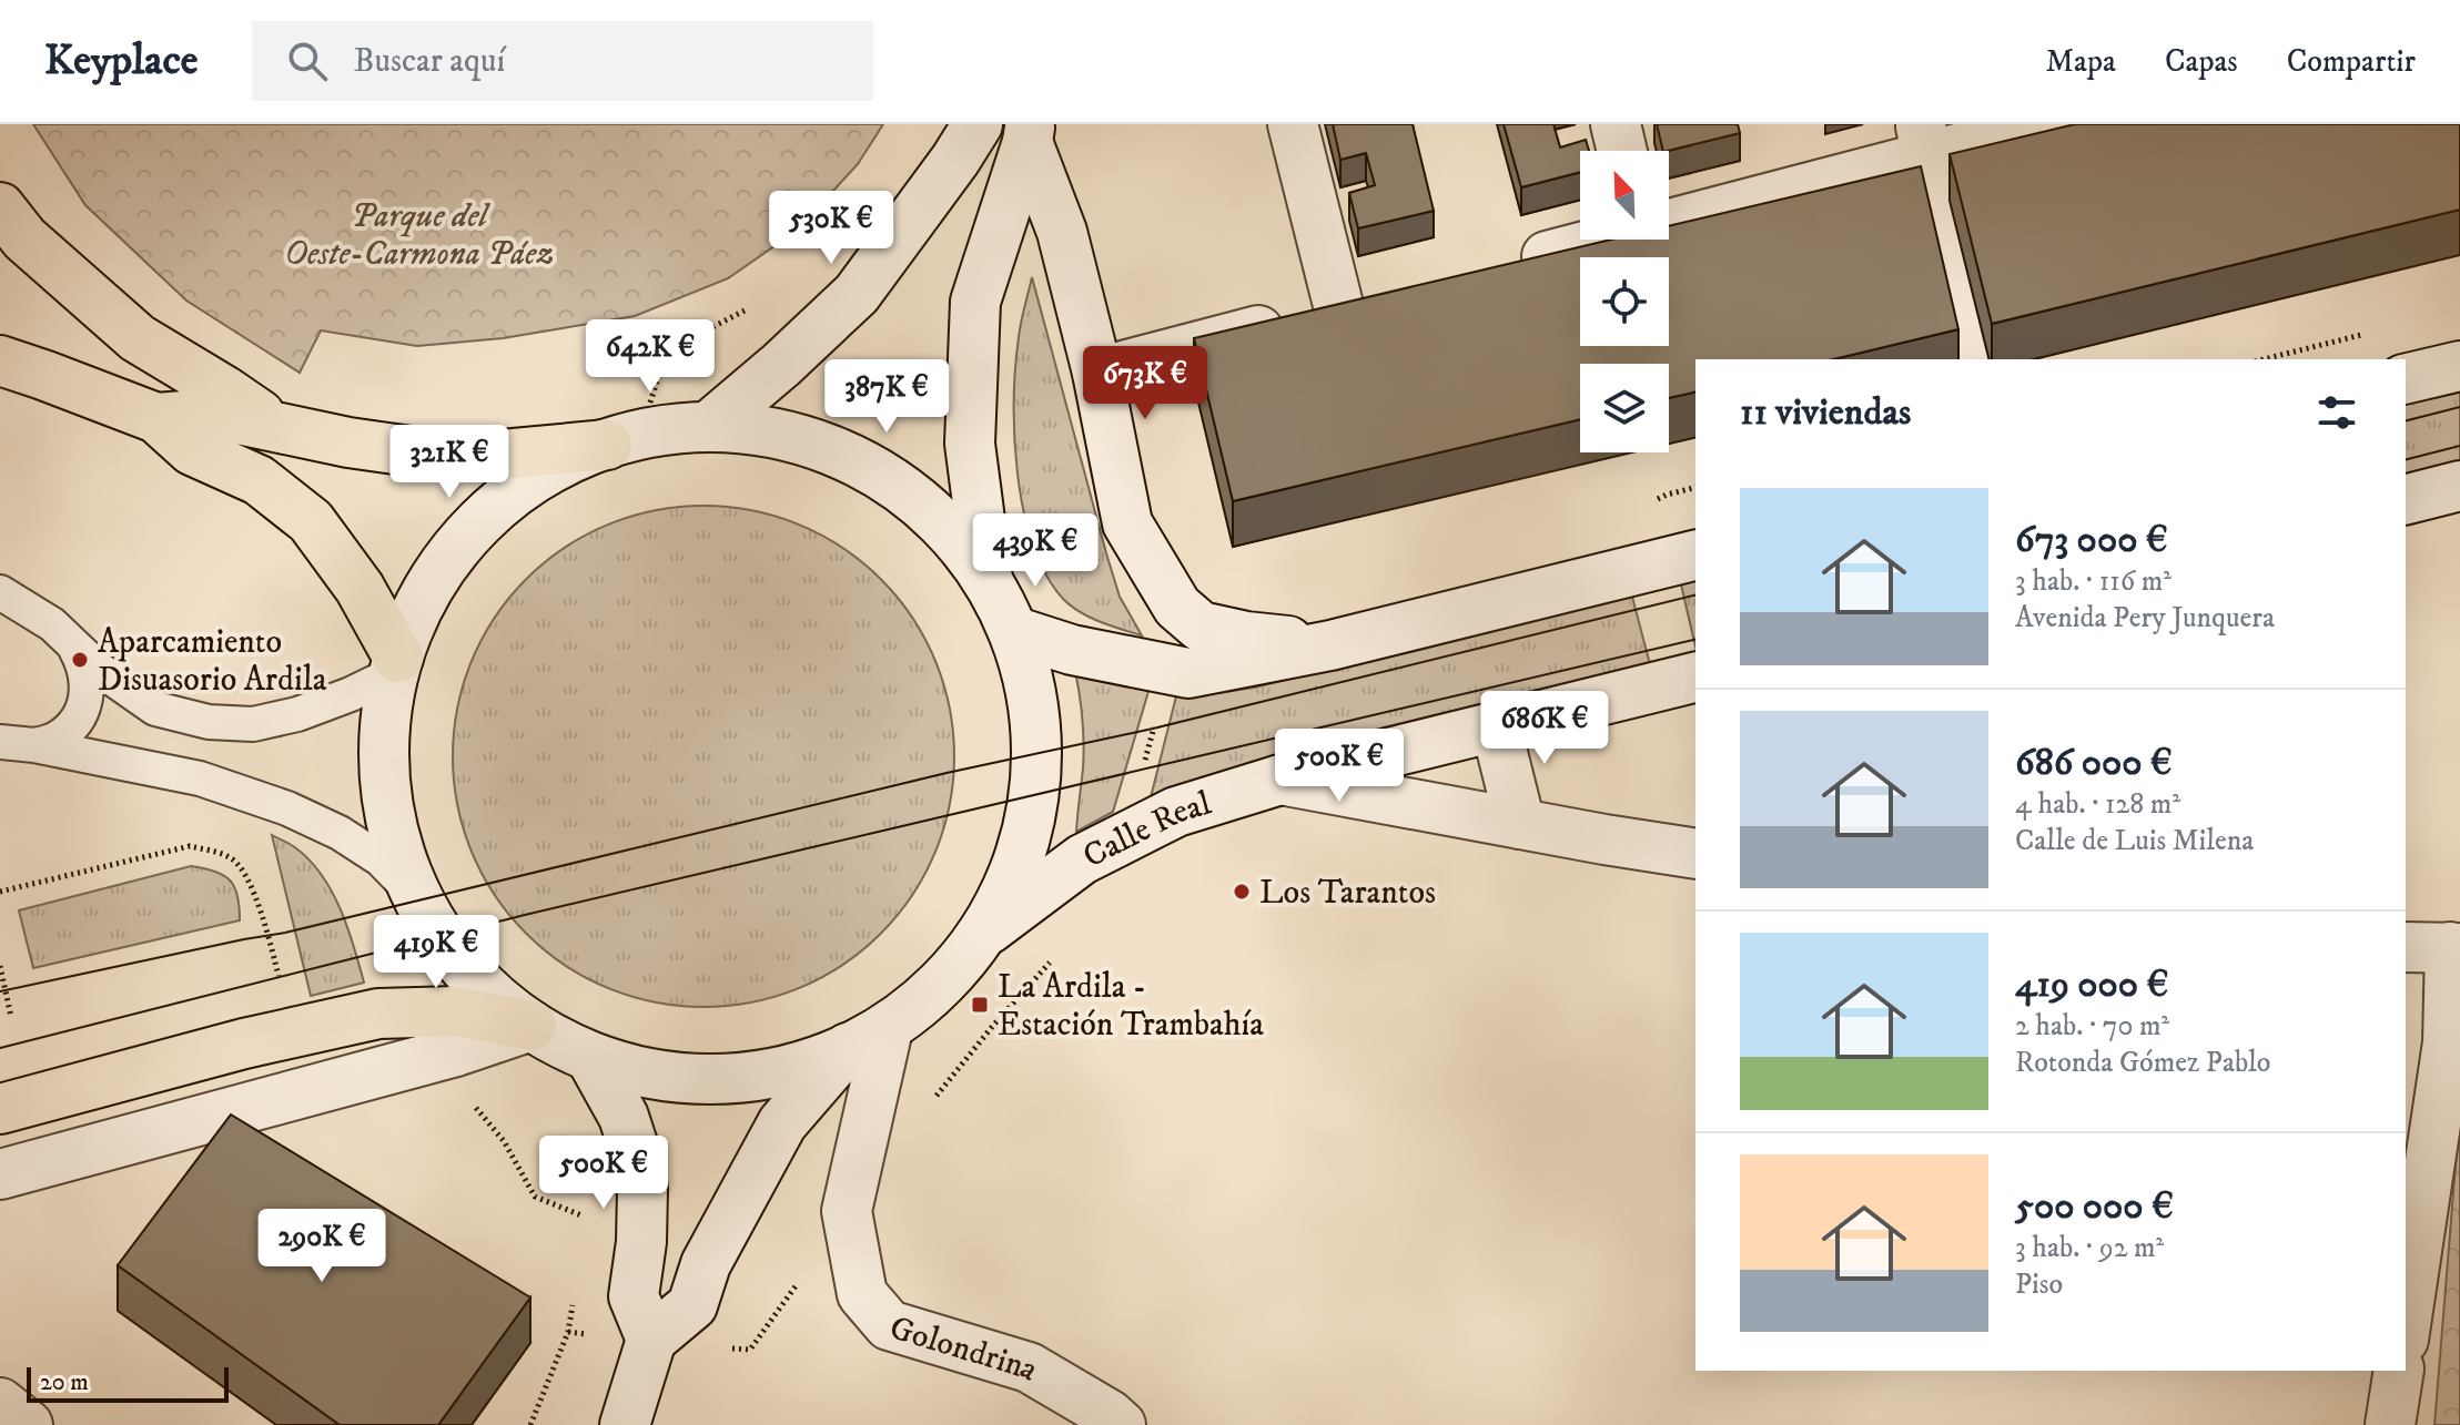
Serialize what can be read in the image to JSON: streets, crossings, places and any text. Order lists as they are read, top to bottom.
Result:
{
  "streets": {
    "street": ["Calle Real", "Golondrina"]
  },
  "parks": ["Parque del Oeste-Carmona Páez"],
  "places": {
    "other": ["Aparcamiento Disuasorio Ardila", "Los Tarantos"],
    "transit": ["La Ardila - Estación Trambahía"]
  },
  "scale_bar": "20 m",
  "north": "top left",
  "page": {
    "header": "Keyplace",
    "search": "Buscar aquí",
    "nav": ["Mapa", "Capas", "Compartir"],
    "price": [
      "530K €",
      "642K €",
      "673K €",
      "387K €",
      "321K €",
      "439K €",
      "686K €",
      "500K €",
      "419K €",
      "500K €",
      "290K €"
    ],
    "heading": "11 viviendas",
    "list": [
      {
        "name": "673 000 €",
        "note": "3 hab. · 116 m² · Avenida Pery Junquera"
      },
      {
        "name": "686 000 €",
        "note": "4 hab. · 128 m² · Calle de Luis Milena"
      },
      {
        "name": "419 000 €",
        "note": "2 hab. · 70 m² · Rotonda Gómez Pablo"
      },
      {
        "name": "500 000 €",
        "note": "3 hab. · 92 m² · Piso"
      }
    ],
    "scale": "20 m"
  }
}
